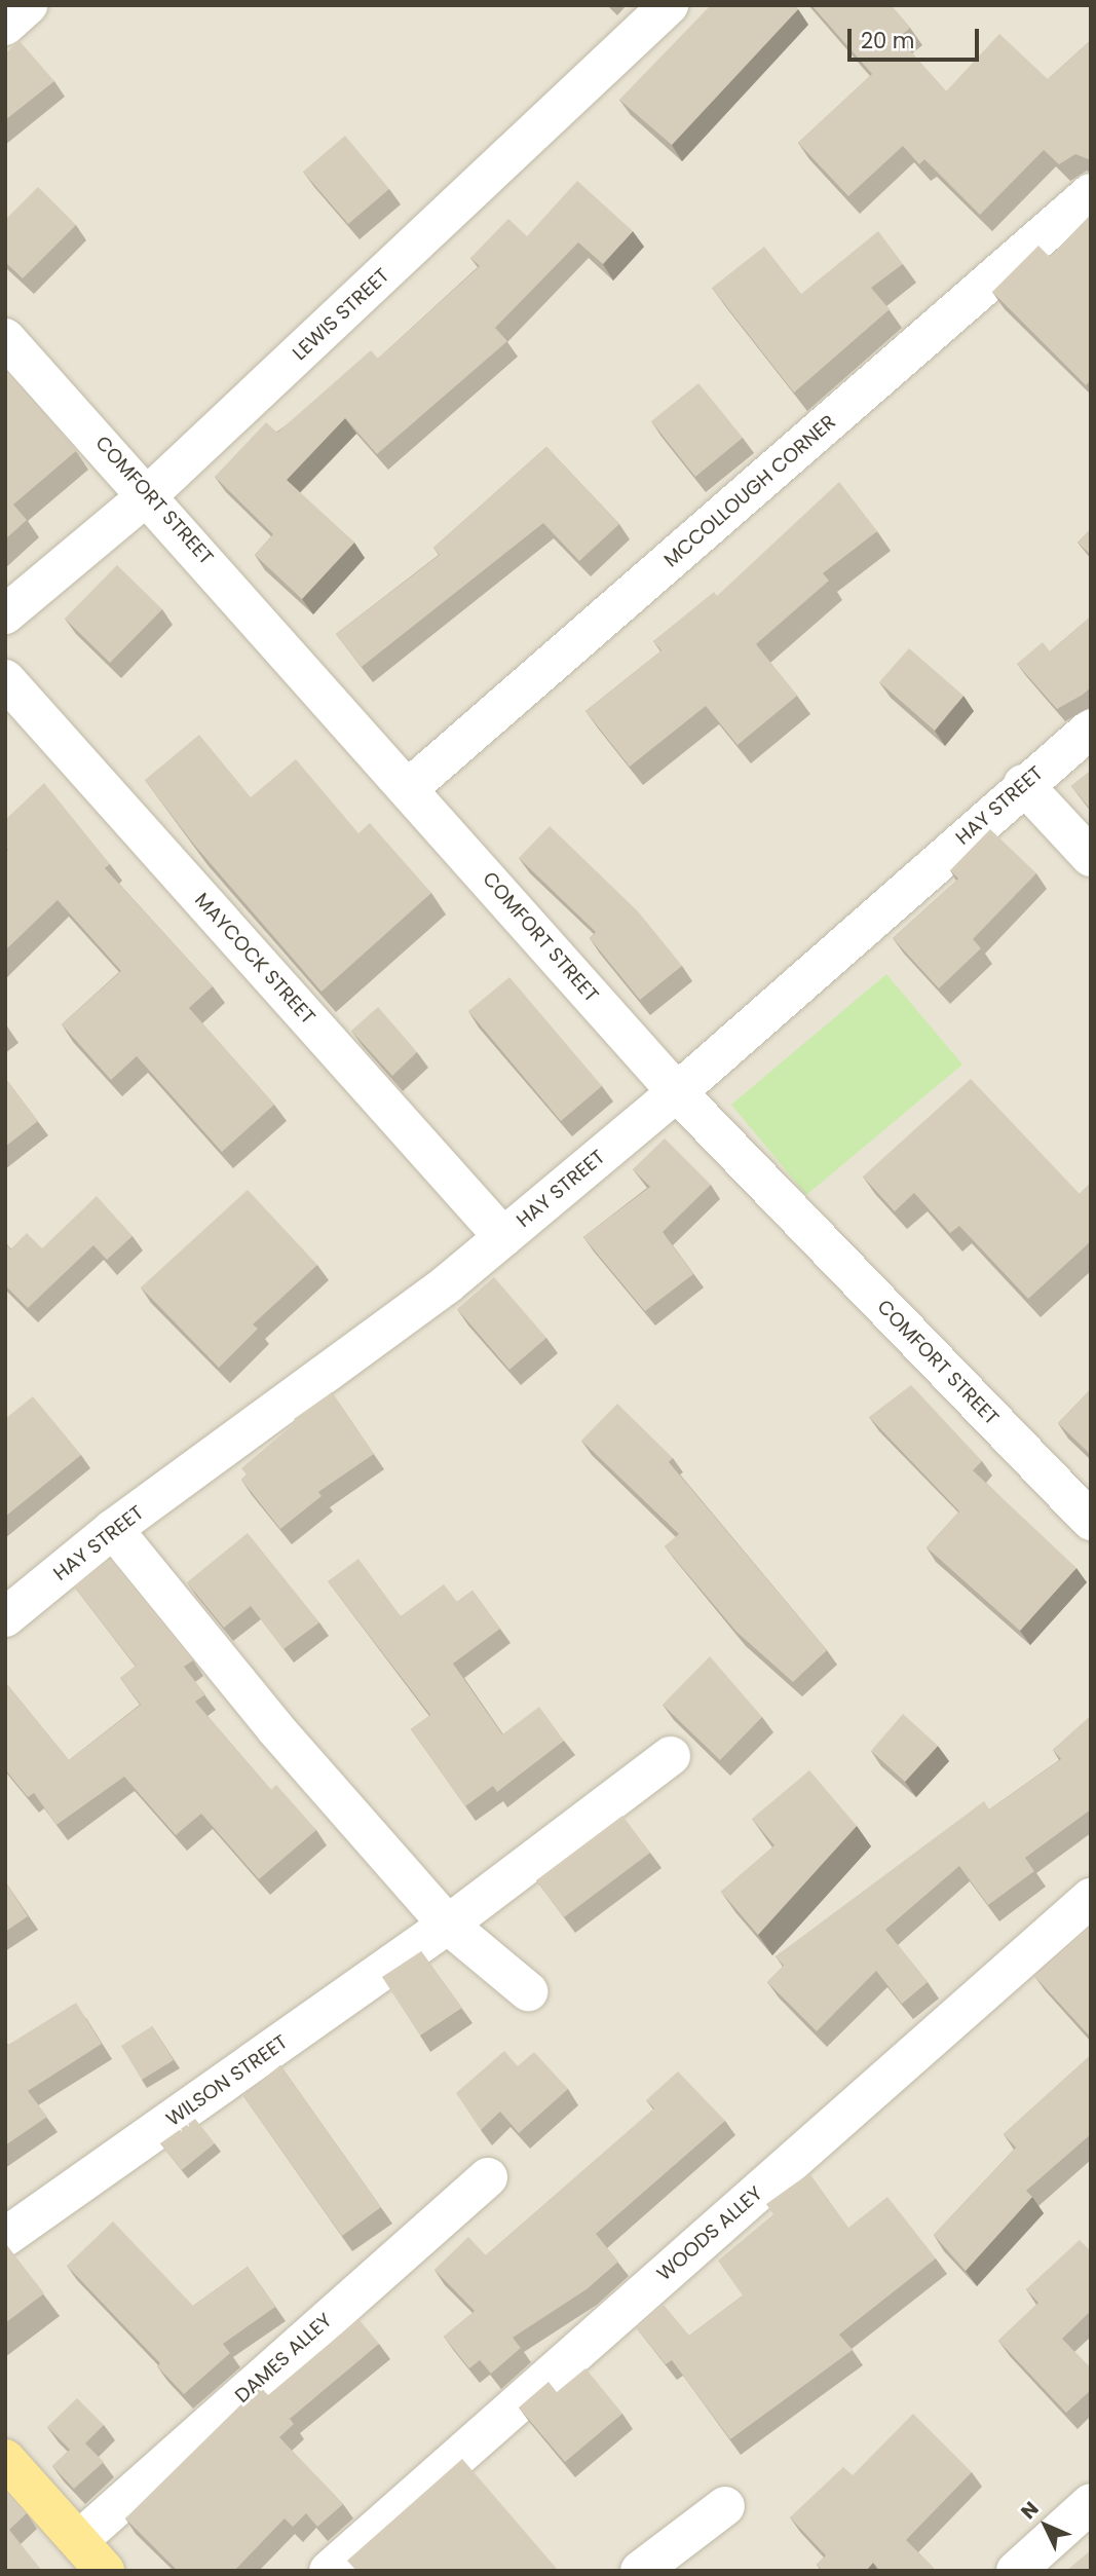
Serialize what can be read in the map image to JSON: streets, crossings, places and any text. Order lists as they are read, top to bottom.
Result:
{
  "streets": {
    "street": [
      "LEWIS STREET",
      "MCCOLLOUGH CORNER",
      "COMFORT STREET",
      "HAY STREET",
      "MAYCOCK STREET",
      "WILSON STREET",
      "WOODS ALLEY",
      "DAMES ALLEY"
    ]
  },
  "crossings": [
    ["LEWIS STREET", "COMFORT STREET"],
    ["MCCOLLOUGH CORNER", "COMFORT STREET"],
    ["COMFORT STREET", "HAY STREET"],
    ["HAY STREET", "MAYCOCK STREET"]
  ],
  "scale_bar": "20 m",
  "north": "top left"
}
